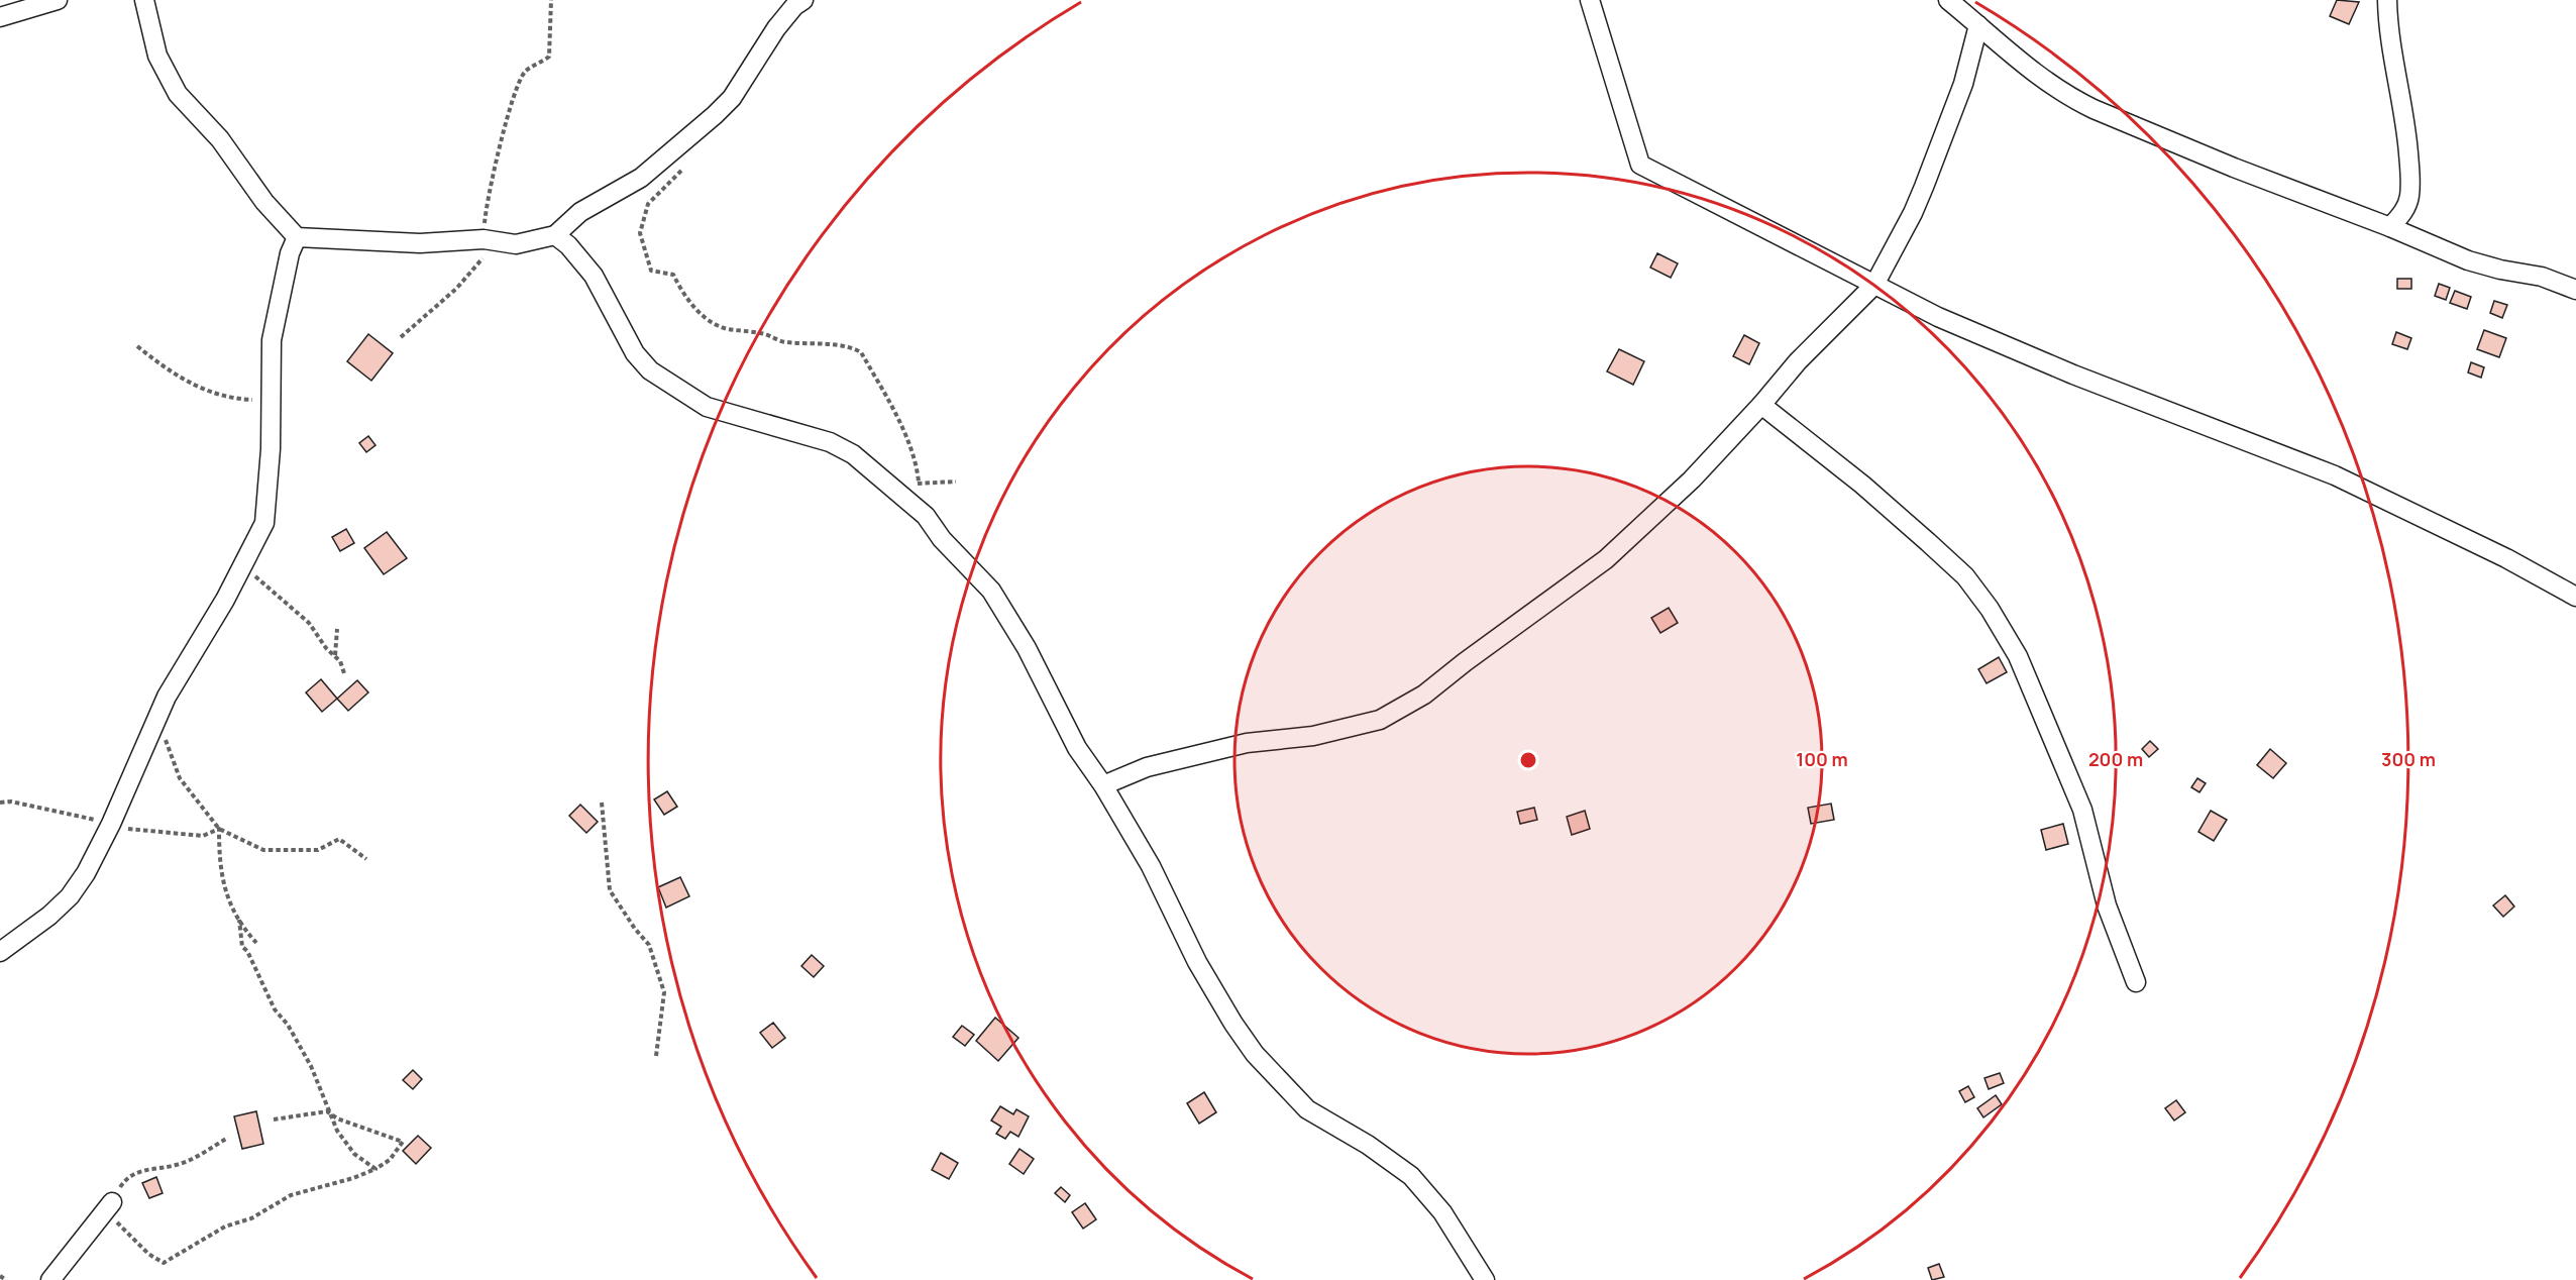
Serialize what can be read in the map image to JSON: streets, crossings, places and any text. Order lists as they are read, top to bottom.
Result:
{
  "rings": ["100 m", "200 m", "300 m"]
}
